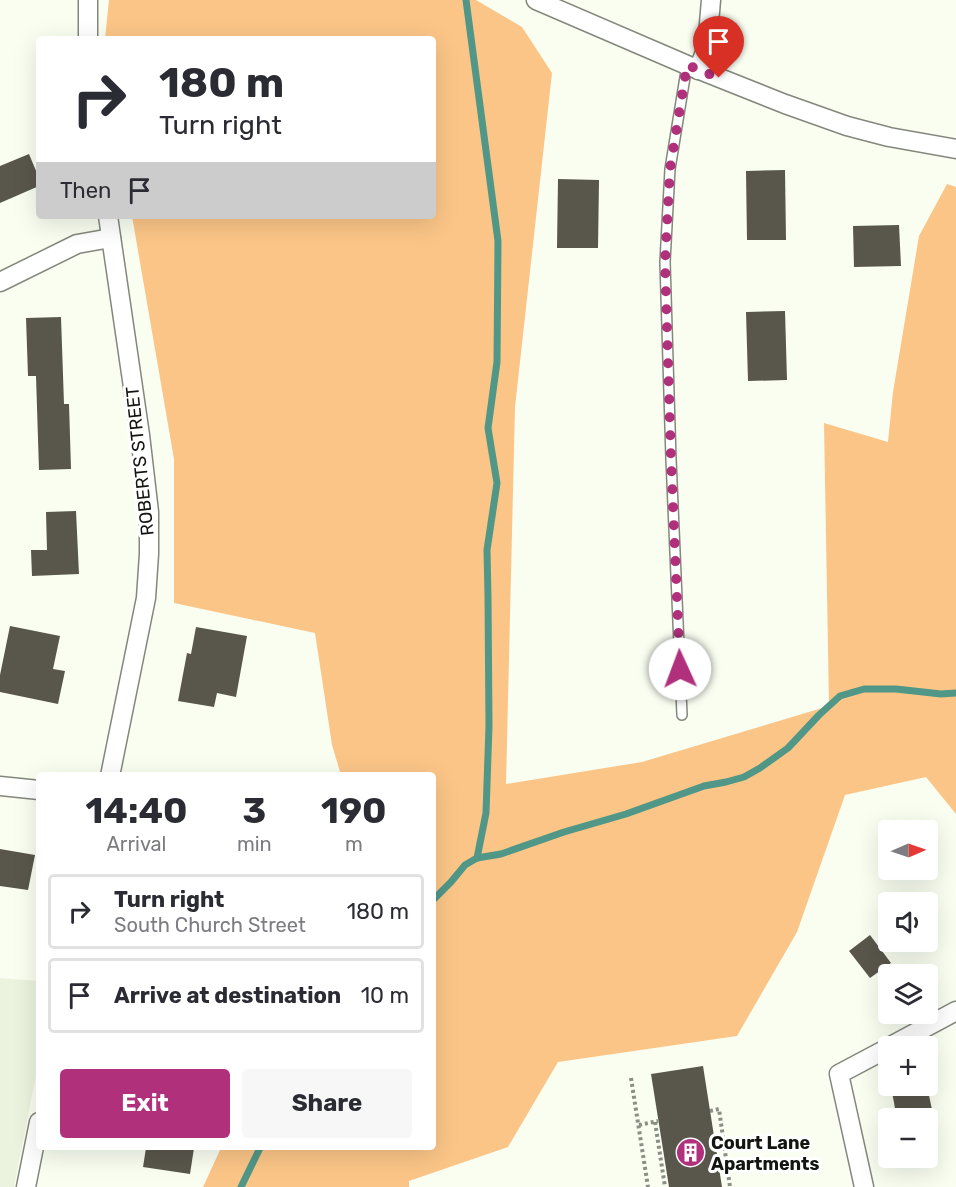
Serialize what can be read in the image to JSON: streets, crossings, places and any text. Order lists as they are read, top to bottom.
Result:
{
  "streets": {
    "street": ["ROBERTS STREET"]
  },
  "places": {
    "building": ["Court Lane Apartments"]
  },
  "north": "right",
  "page": {
    "turn": ["180 m", "Turn right"],
    "then": "Then",
    "eta": [
      "14:40",
      "Arrival",
      "3",
      "min",
      "190",
      "m"
    ],
    "map_buttons": ["+", "−"],
    "list": [
      {
        "name": "Turn right",
        "note": "South Church Street",
        "value": "180 m"
      },
      {
        "name": "Arrive at destination",
        "value": "10 m"
      }
    ],
    "buttons": ["Exit", "Share"]
  }
}
